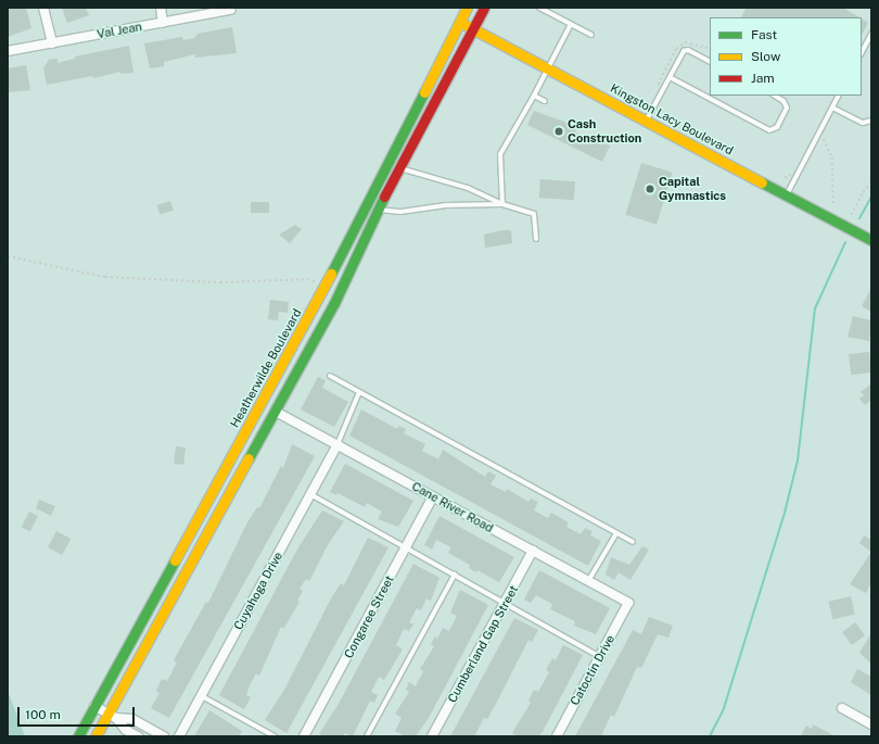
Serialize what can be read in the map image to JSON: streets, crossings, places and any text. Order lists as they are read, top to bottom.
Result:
{
  "streets": {
    "main road": ["Kingston Lacy Boulevard", "Heatherwilde Boulevard"],
    "street": [
      "Val Jean",
      "Cane River Road",
      "Cuyahoga Drive",
      "Congaree Street",
      "Cumberland Gap Street",
      "Catoctin Drive"
    ]
  },
  "crossings": [
    ["Kingston Lacy Boulevard", "Heatherwilde Boulevard"],
    ["Cane River Road", "Cuyahoga Drive"],
    ["Cane River Road", "Congaree Street"],
    ["Cane River Road", "Cumberland Gap Street"],
    ["Cane River Road", "Catoctin Drive"]
  ],
  "places": ["Cash Construction", "Capital Gymnastics"],
  "legend": ["Fast", "Slow", "Jam"],
  "scale_bar": "100 m"
}
